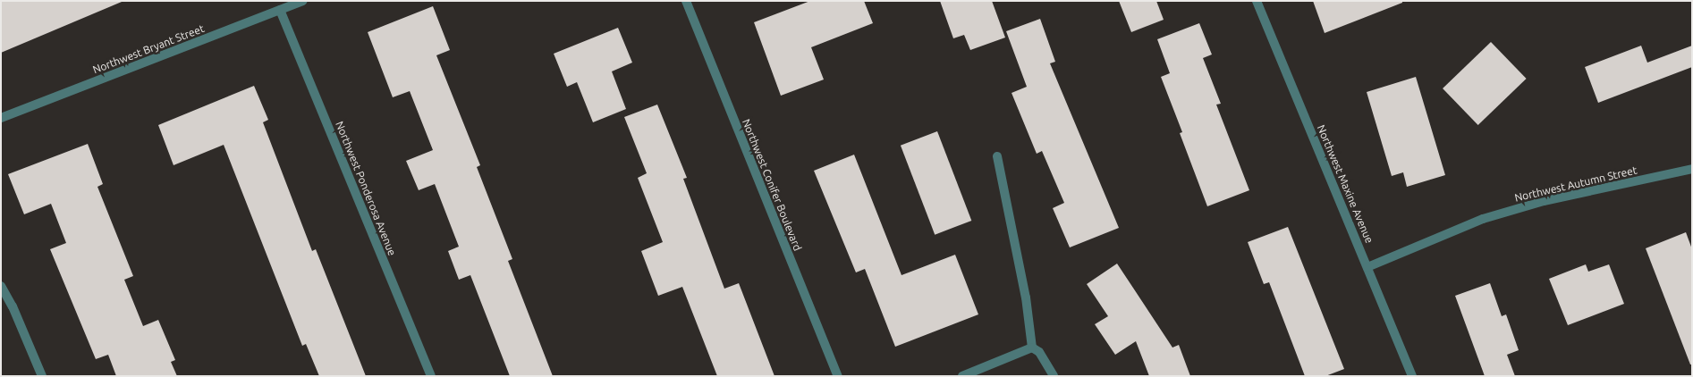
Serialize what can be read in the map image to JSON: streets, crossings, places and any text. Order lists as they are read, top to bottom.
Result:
{
  "streets": {
    "street": [
      "Northwest Bryant Street",
      "Northwest Maxine Avenue",
      "Northwest Autumn Street",
      "Northwest Conifer Boulevard",
      "Northwest Ponderosa Avenue"
    ]
  },
  "crossings": [
    ["Northwest Bryant Street", "Northwest Ponderosa Avenue"],
    ["Northwest Maxine Avenue", "Northwest Autumn Street"]
  ]
}
